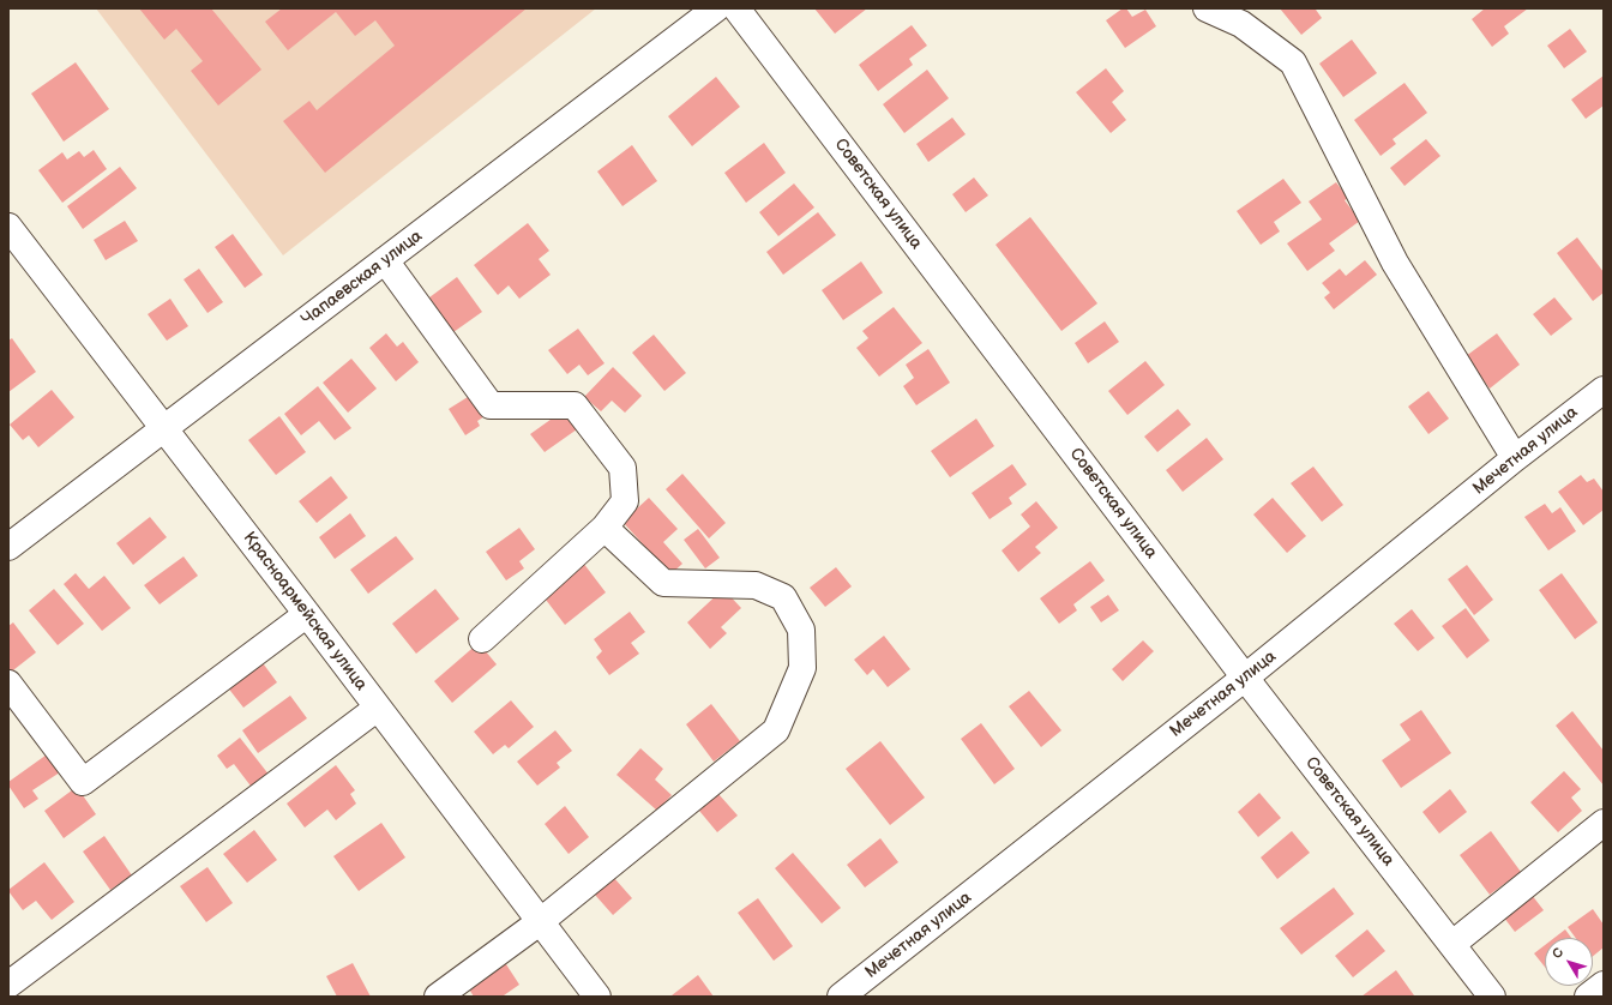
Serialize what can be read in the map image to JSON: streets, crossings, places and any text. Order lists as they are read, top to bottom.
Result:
{
  "streets": {
    "street": [
      "Советская улица",
      "Чапаевская улица",
      "Мечетная улица",
      "Красноармейская улица"
    ]
  },
  "crossings": [
    ["Советская улица", "Мечетная улица"],
    ["Чапаевская улица", "Красноармейская улица"]
  ],
  "north": "top left"
}
